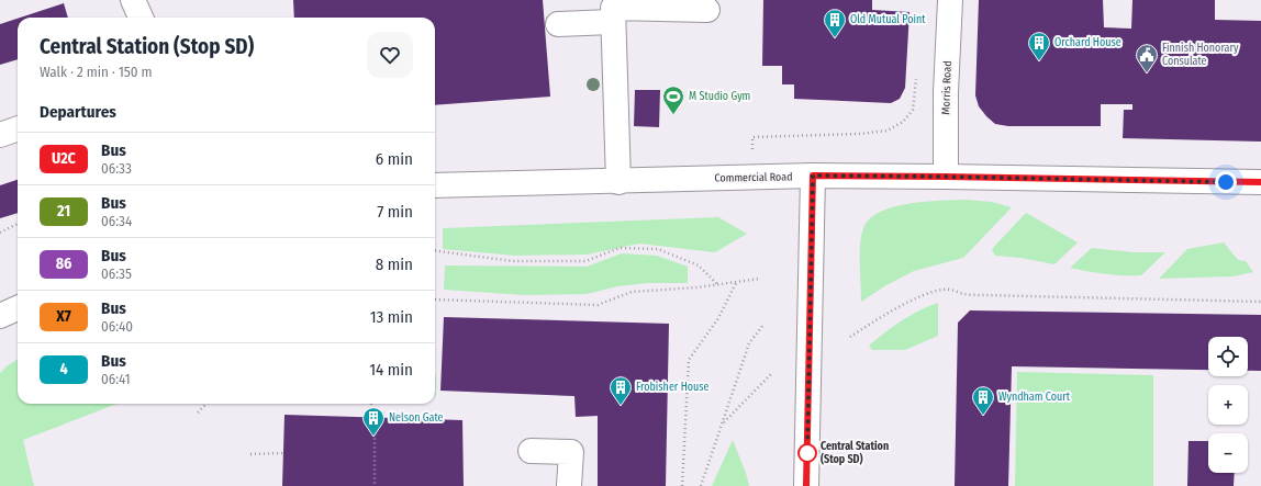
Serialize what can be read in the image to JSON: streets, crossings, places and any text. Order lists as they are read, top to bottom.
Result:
{
  "streets": {
    "street": ["Morris Road", "Commercial Road"]
  },
  "crossings": [
    ["Morris Road", "Commercial Road"]
  ],
  "places": {
    "building": [
      "Old Mutual Point",
      "Orchard House",
      "Frobisher House",
      "Wyndham Court",
      "Nelson Gate"
    ],
    "public building": ["Finnish Honorary Consulate"],
    "sports": ["M Studio Gym"],
    "other": ["Central Station (Stop SD)"]
  },
  "lines": ["bus line U2C"],
  "page": {
    "heading": [
      ["Central Station (Stop SD)", "Walk · 2 min · 150 m"],
      "Departures"
    ],
    "list": [
      {
        "mark": "U2C",
        "name": "Bus",
        "note": "06:33",
        "value": "6 min"
      },
      {
        "mark": "21",
        "name": "Bus",
        "note": "06:34",
        "value": "7 min"
      },
      {
        "mark": "86",
        "name": "Bus",
        "note": "06:35",
        "value": "8 min"
      },
      {
        "mark": "X7",
        "name": "Bus",
        "note": "06:40",
        "value": "13 min"
      },
      {
        "mark": "4",
        "name": "Bus",
        "note": "06:41",
        "value": "14 min"
      }
    ],
    "map_buttons": ["+", "−"]
  }
}
